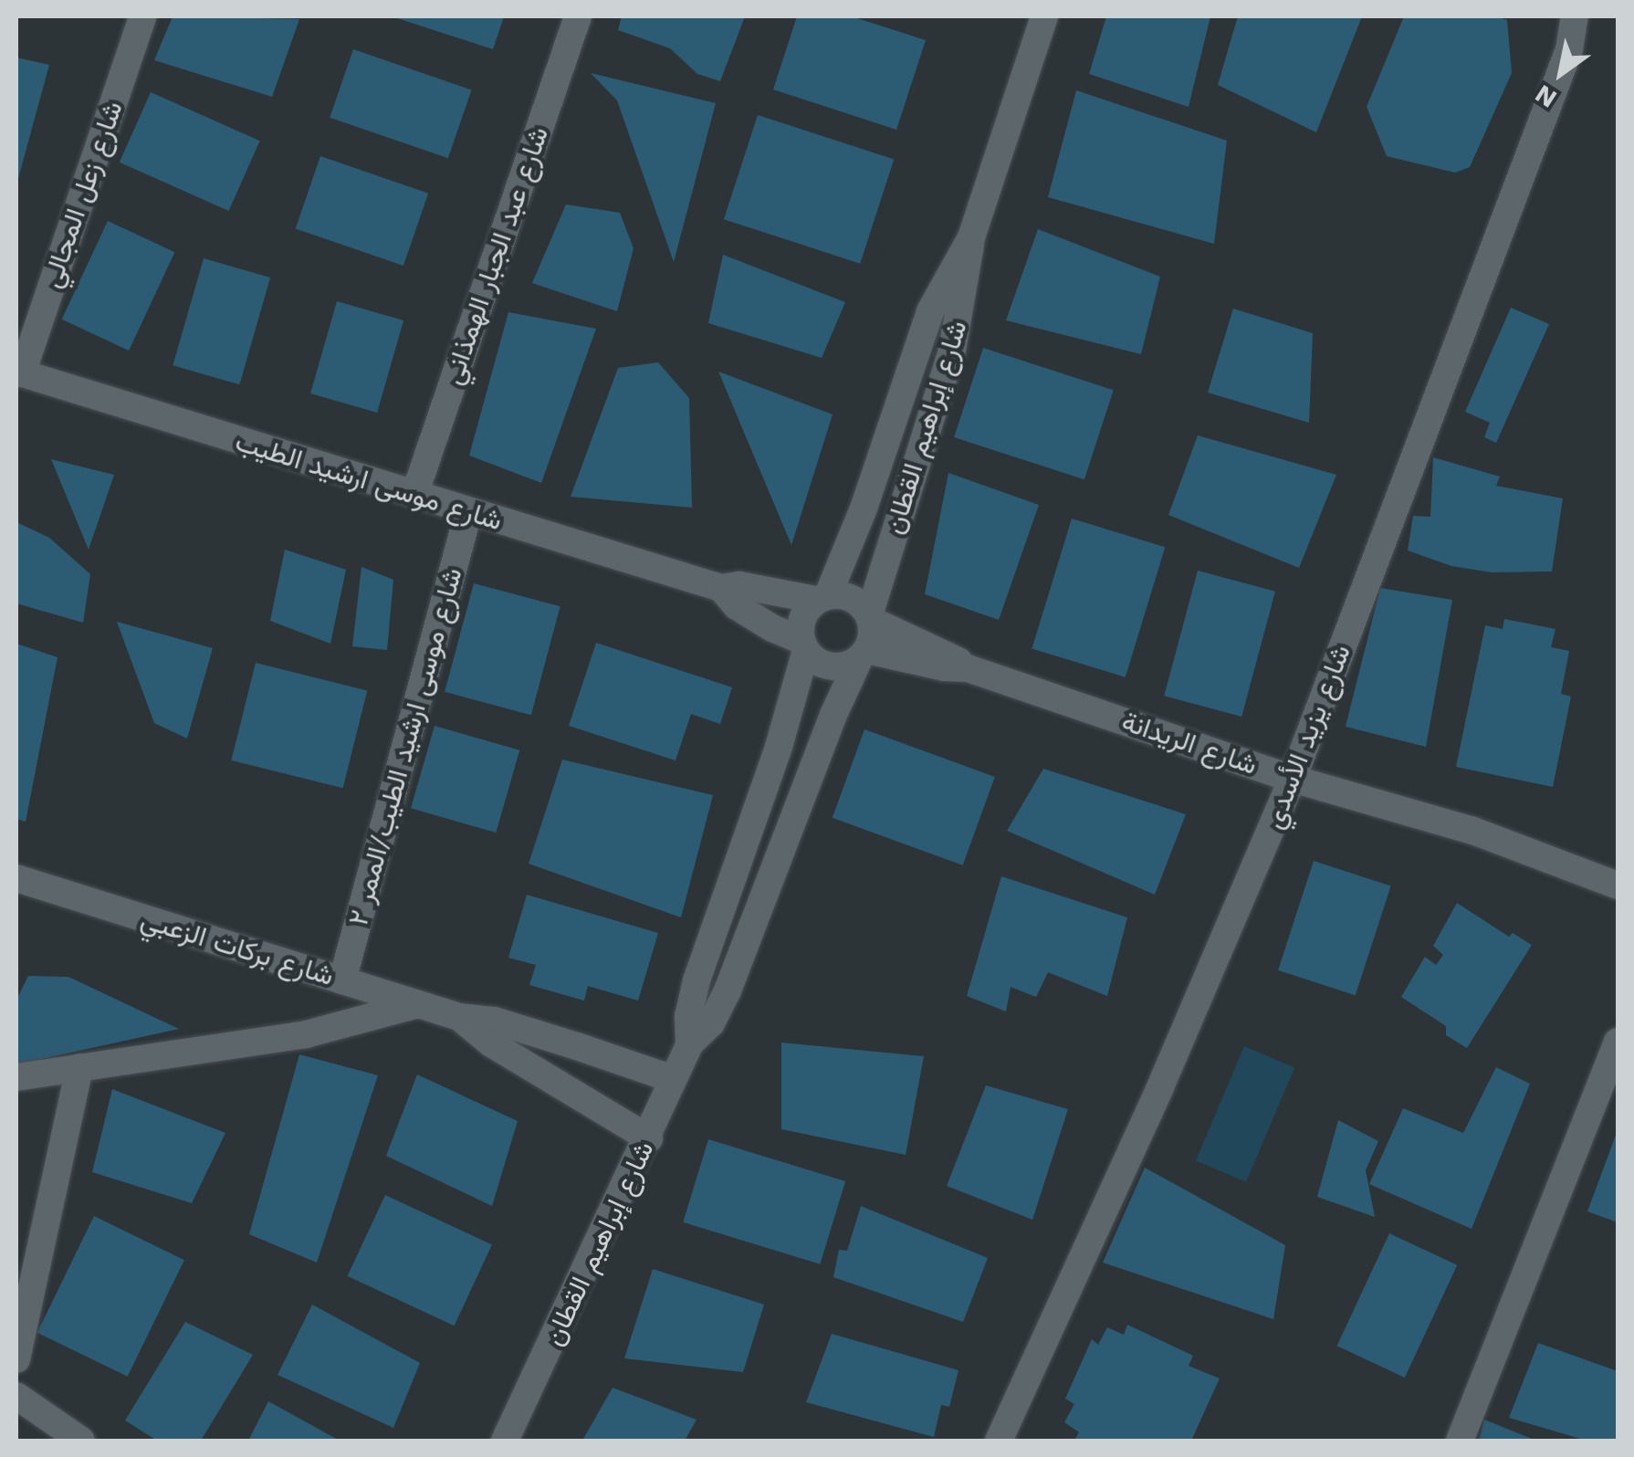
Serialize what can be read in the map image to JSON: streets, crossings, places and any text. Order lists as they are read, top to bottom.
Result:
{
  "streets": {
    "street": [
      "شارع زعل المجالي",
      "شارع عبد الجبار الهمذاني",
      "شارع إبراهيم القطان",
      "شارع موسى ارشيد الطيب",
      "شارع يزيد الأسدي",
      "شارع الريدانة",
      "شارع موسى ارشيد الطيب/الممر ٢",
      "شارع بركات الزعبي"
    ]
  },
  "crossings": [
    ["شارع زعل المجالي", "شارع موسى ارشيد الطيب"],
    ["شارع عبد الجبار الهمذاني", "شارع موسى ارشيد الطيب"],
    ["شارع إبراهيم القطان", "شارع موسى ارشيد الطيب"],
    ["شارع إبراهيم القطان", "شارع الريدانة"],
    ["شارع إبراهيم القطان", "شارع بركات الزعبي"],
    ["شارع موسى ارشيد الطيب", "شارع الريدانة"],
    ["شارع موسى ارشيد الطيب", "شارع موسى ارشيد الطيب/الممر ٢"],
    ["شارع يزيد الأسدي", "شارع الريدانة"],
    ["شارع موسى ارشيد الطيب/الممر ٢", "شارع بركات الزعبي"]
  ],
  "north": "bottom left"
}
